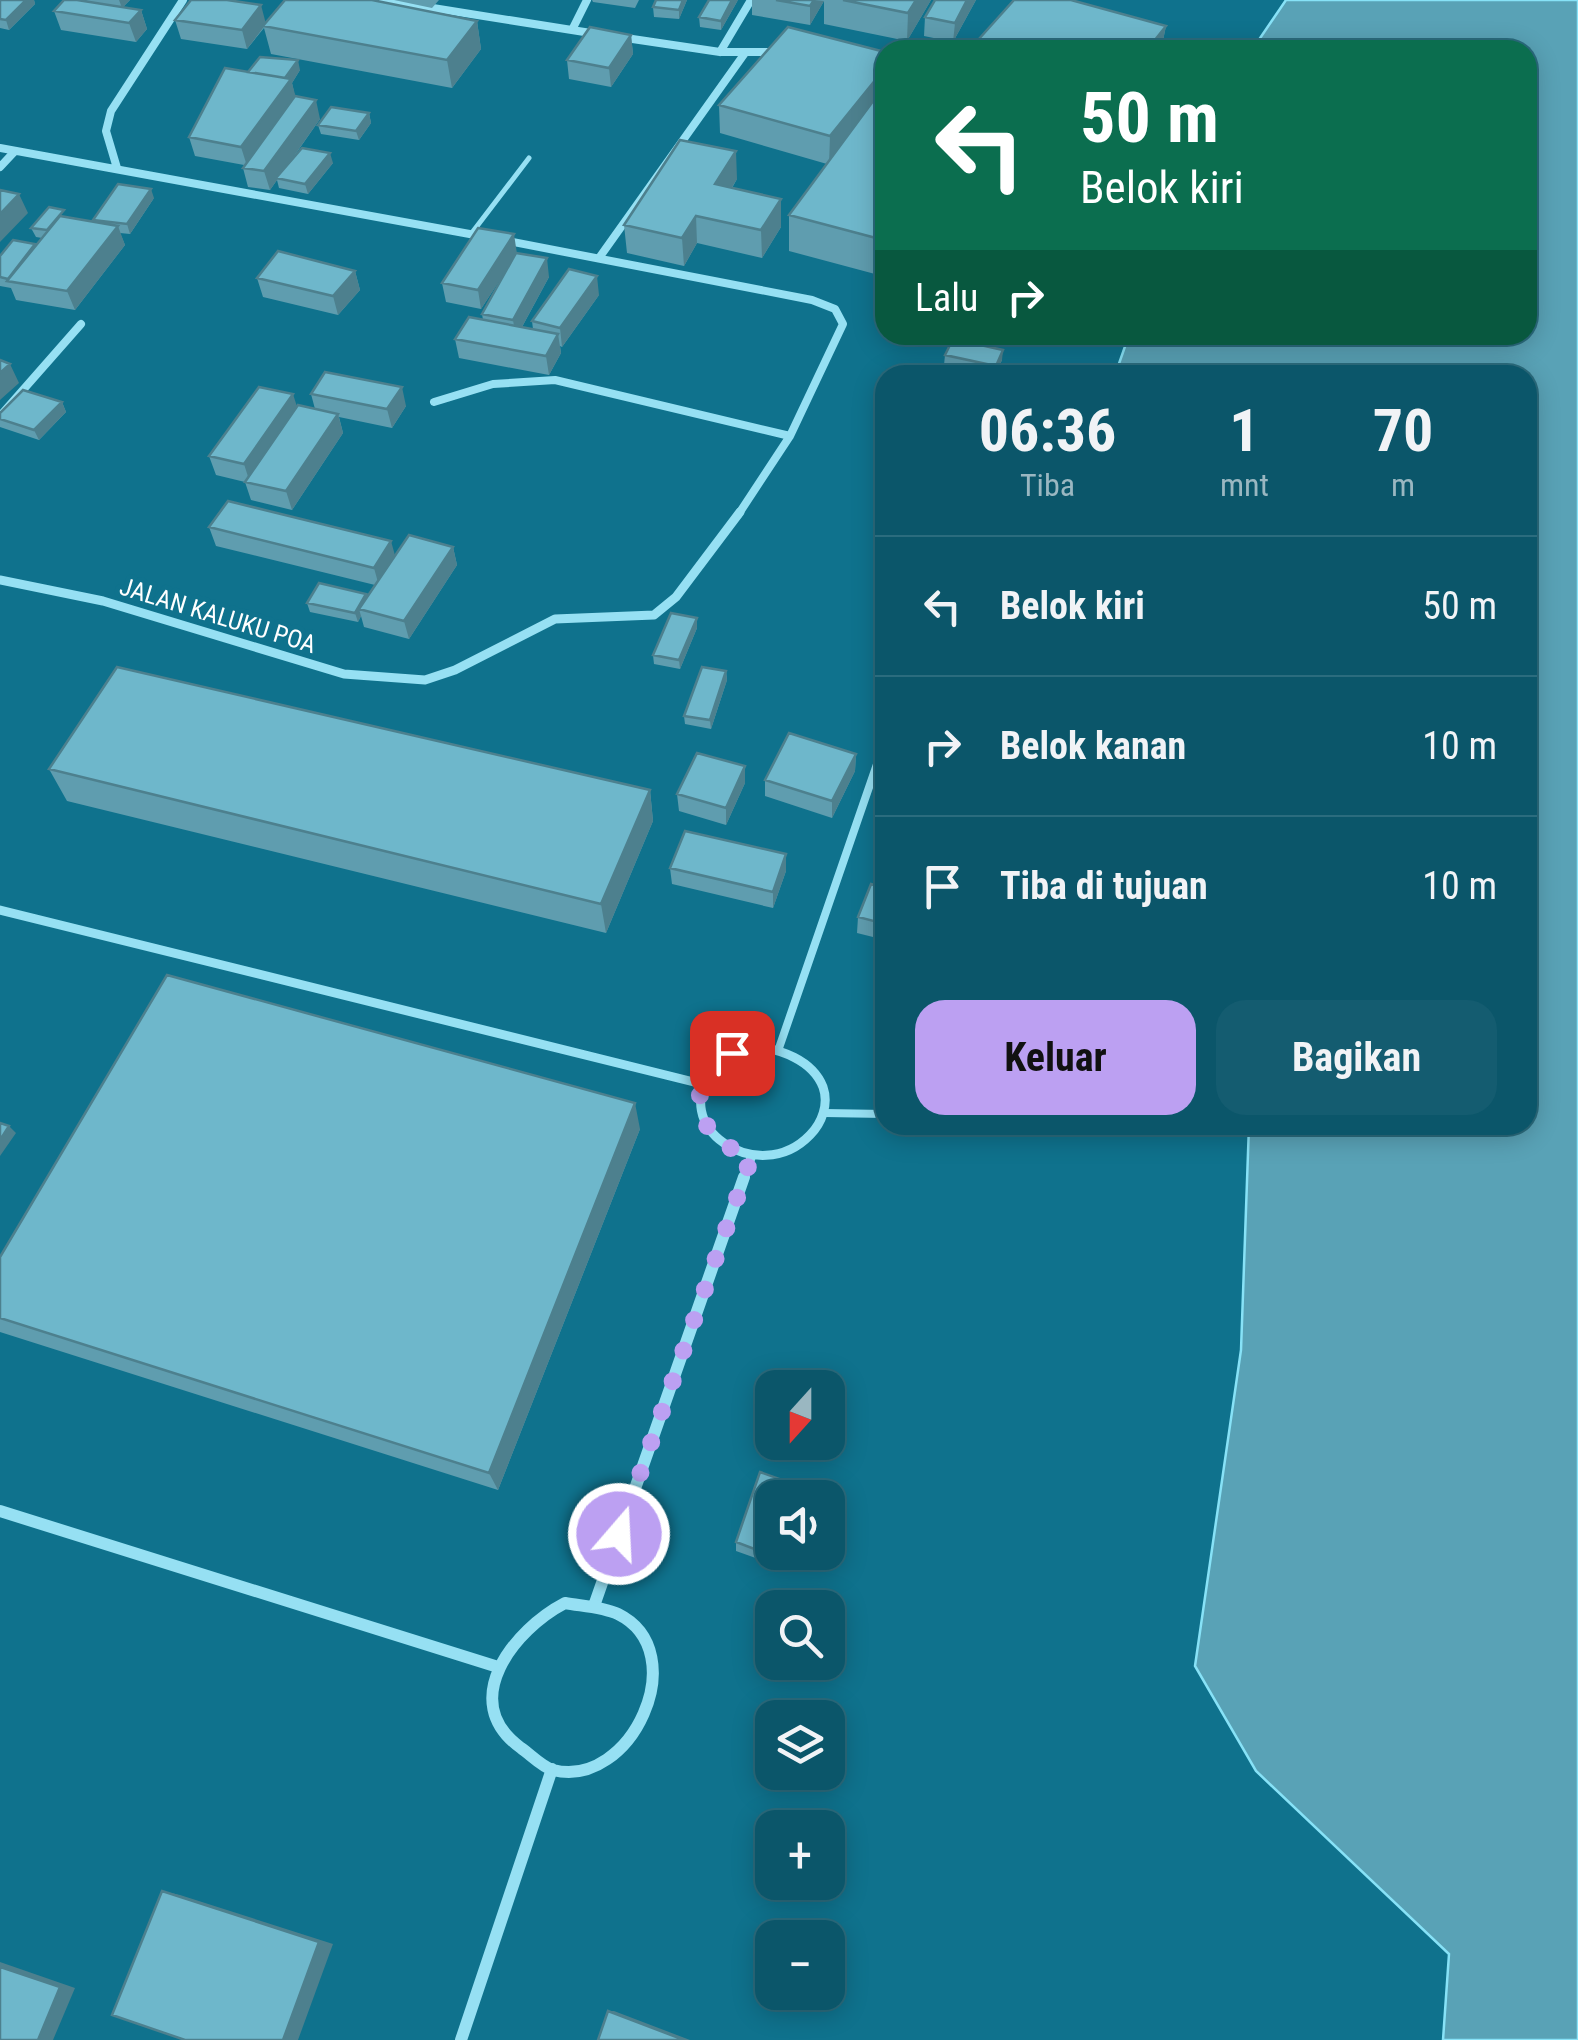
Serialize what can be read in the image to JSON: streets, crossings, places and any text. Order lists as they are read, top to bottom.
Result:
{
  "streets": {
    "street": ["JALAN KALUKU POA"]
  },
  "north": "bottom",
  "page": {
    "turn": ["50 m", "Belok kiri"],
    "then": "Lalu",
    "eta": [
      "06:36",
      "Tiba",
      "1",
      "mnt",
      "70",
      "m"
    ],
    "list": [
      {
        "name": "Belok kiri",
        "value": "50 m"
      },
      {
        "name": "Belok kanan",
        "value": "10 m"
      },
      {
        "name": "Tiba di tujuan",
        "value": "10 m"
      }
    ],
    "buttons": ["Keluar", "Bagikan"],
    "map_buttons": ["+", "−"]
  }
}
